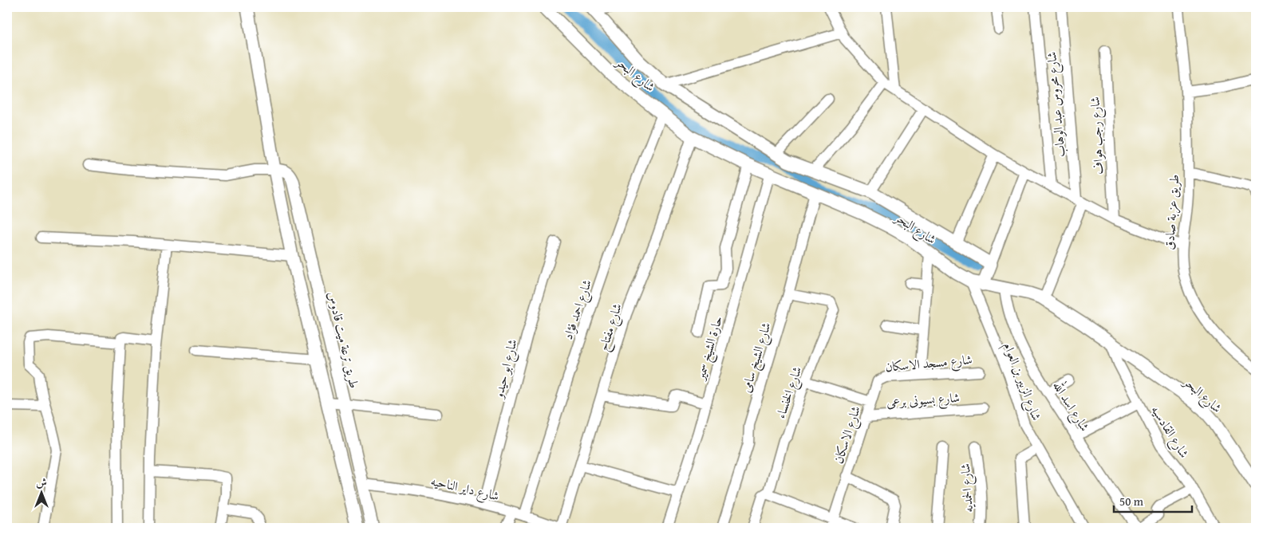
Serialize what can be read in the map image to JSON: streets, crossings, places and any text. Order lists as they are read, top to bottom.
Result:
{
  "streets": {
    "street": [
      "شارع البحر",
      "شارع محروس عبد الوهاب",
      "شارع رجب هواف",
      "طريق عزبة صادق",
      "شارع احمد فؤاد",
      "شارع مفتاح",
      "طريق ترعة ميت قادوس",
      "حارة الشيخ سمير",
      "شارع الشيخ سامى",
      "شارع مسجد الاسكان",
      "شارع ابو حيدو",
      "شارع الزبير بن العوام",
      "شارع الخنساء",
      "شارع بسيونى برعى",
      "شارع اسد الله",
      "شارع القادسيه",
      "شارع الاسكان",
      "شارع داير الناحيه",
      "شارع الحمديه"
    ]
  },
  "crossings": [
    ["شارع البحر", "شارع احمد فؤاد"],
    ["شارع البحر", "شارع مفتاح"],
    ["شارع البحر", "حارة الشيخ سمير"],
    ["شارع البحر", "شارع الشيخ سامى"],
    ["شارع البحر", "شارع الزبير بن العوام"],
    ["شارع البحر", "شارع اسد الله"],
    ["شارع البحر", "شارع القادسيه"],
    ["شارع احمد فؤاد", "شارع داير الناحيه"],
    ["شارع مفتاح", "شارع داير الناحيه"],
    ["طريق ترعة ميت قادوس", "شارع داير الناحيه"],
    ["شارع الشيخ سامى", "شارع الخنساء"],
    ["شارع مسجد الاسكان", "شارع الاسكان"],
    ["شارع ابو حيدو", "شارع داير الناحيه"],
    ["شارع بسيونى برعى", "شارع الاسكان"]
  ],
  "scale_bar": "50 m",
  "north": "top"
}
